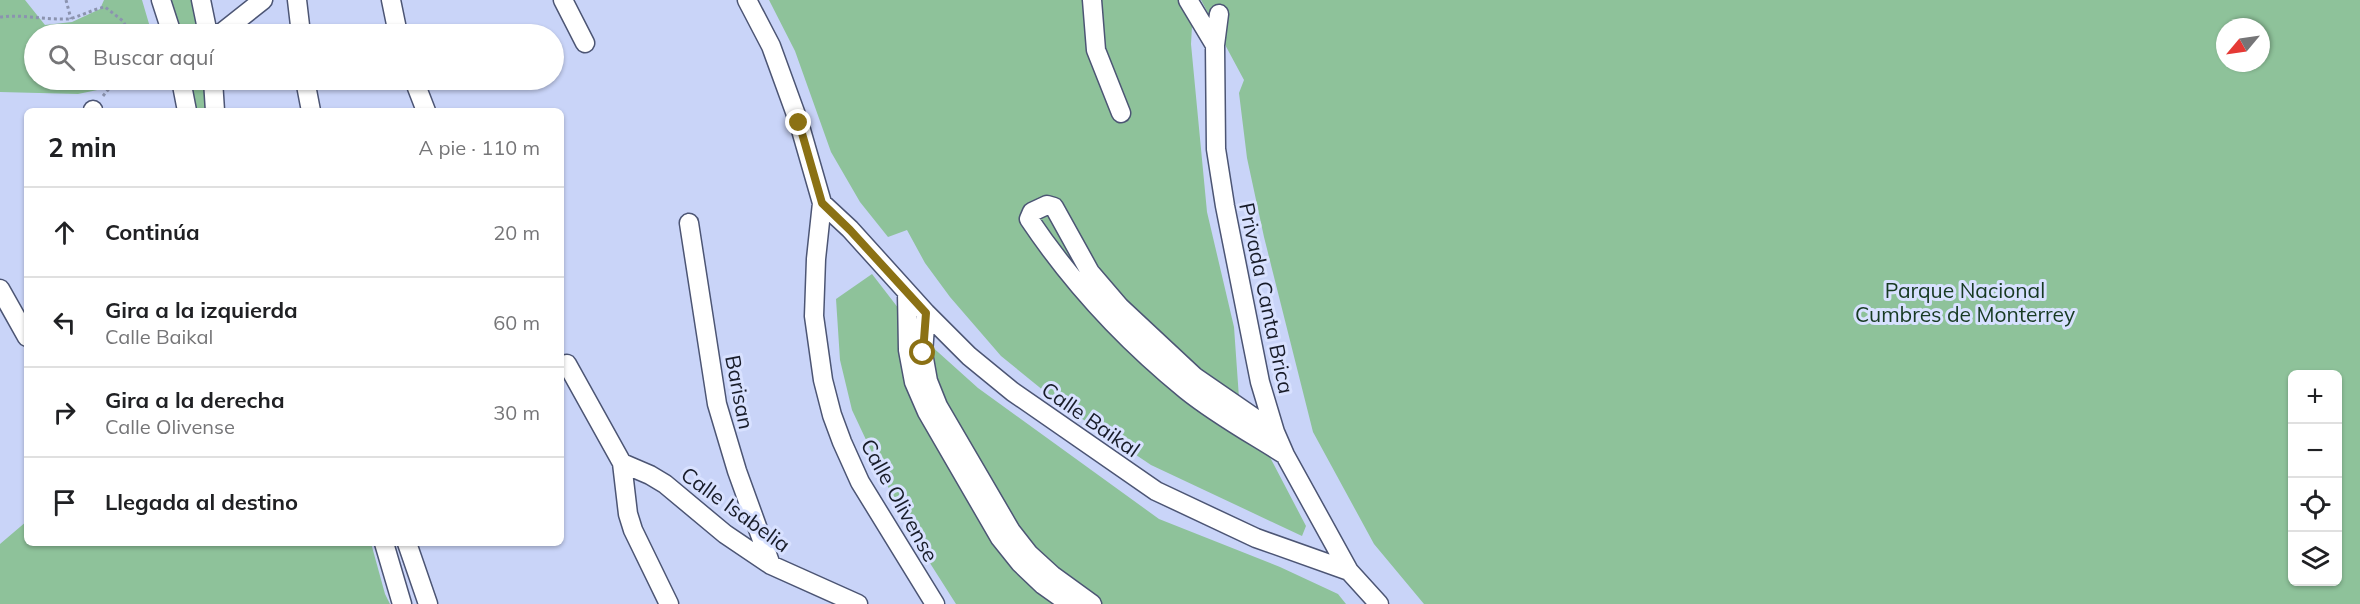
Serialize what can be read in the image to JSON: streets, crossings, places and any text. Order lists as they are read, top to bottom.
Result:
{
  "streets": {
    "street": [
      "Privada Canta Brica",
      "Barisan",
      "Calle Baikal",
      "Calle Olivense",
      "Calle Isabelia"
    ]
  },
  "crossings": [
    ["Privada Canta Brica", "Calle Baikal"],
    ["Barisan", "Calle Isabelia"],
    ["Calle Baikal", "Calle Olivense"]
  ],
  "parks": ["Parque Nacional Cumbres de Monterrey"],
  "north": "bottom left",
  "page": {
    "search": "Buscar aquí",
    "heading": ["2 min", "A pie · 110 m"],
    "list": [
      ["Continúa", "20 m"],
      ["Gira a la izquierda", "Calle Baikal", "60 m"],
      ["Gira a la derecha", "Calle Olivense", "30 m"],
      "Llegada al destino"
    ],
    "map_buttons": ["+", "−"]
  }
}
